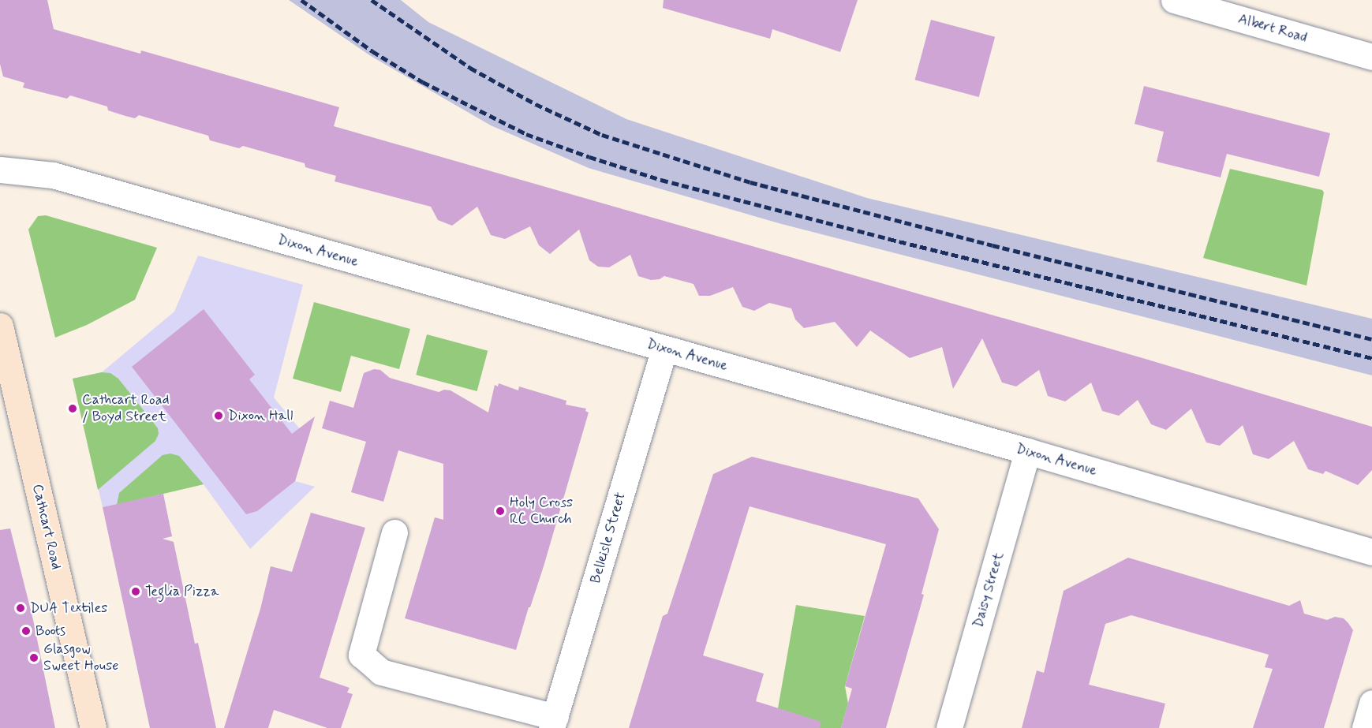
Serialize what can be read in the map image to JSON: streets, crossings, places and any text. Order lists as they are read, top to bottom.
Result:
{
  "streets": {
    "street": [
      "Albert Road",
      "Dixon Avenue",
      "Cathcart Road",
      "Belleisle Street",
      "Daisy Street"
    ]
  },
  "crossings": [
    ["Dixon Avenue", "Belleisle Street"],
    ["Dixon Avenue", "Daisy Street"]
  ],
  "places": [
    "Cathcart Road / Boyd Street",
    "Dixon Hall",
    "Holy Cross RC Church",
    "Teglia Pizza",
    "DUA Textiles",
    "Boots",
    "Glasgow Sweet House"
  ]
}
